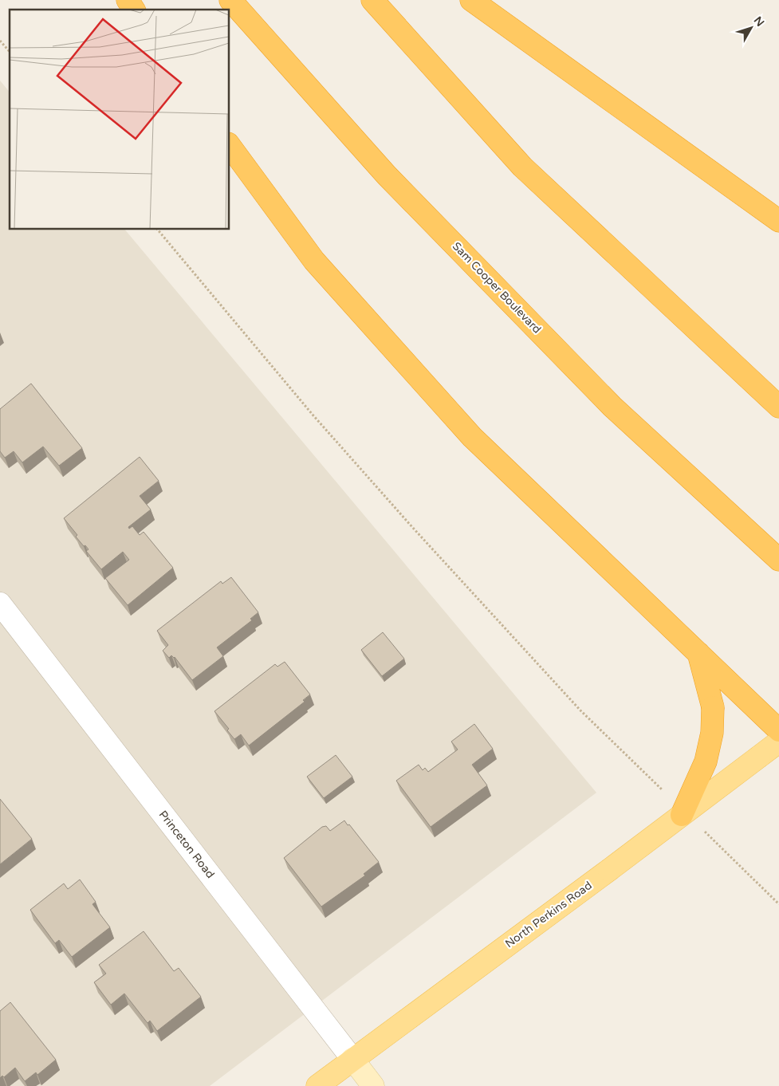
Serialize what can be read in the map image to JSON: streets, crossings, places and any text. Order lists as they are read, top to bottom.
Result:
{
  "streets": {
    "highway": ["Sam Cooper Boulevard"],
    "main road": ["North Perkins Road"],
    "street": ["Princeton Road"]
  },
  "crossings": [
    ["Princeton Road", "North Perkins Road"]
  ],
  "north": "top right"
}
